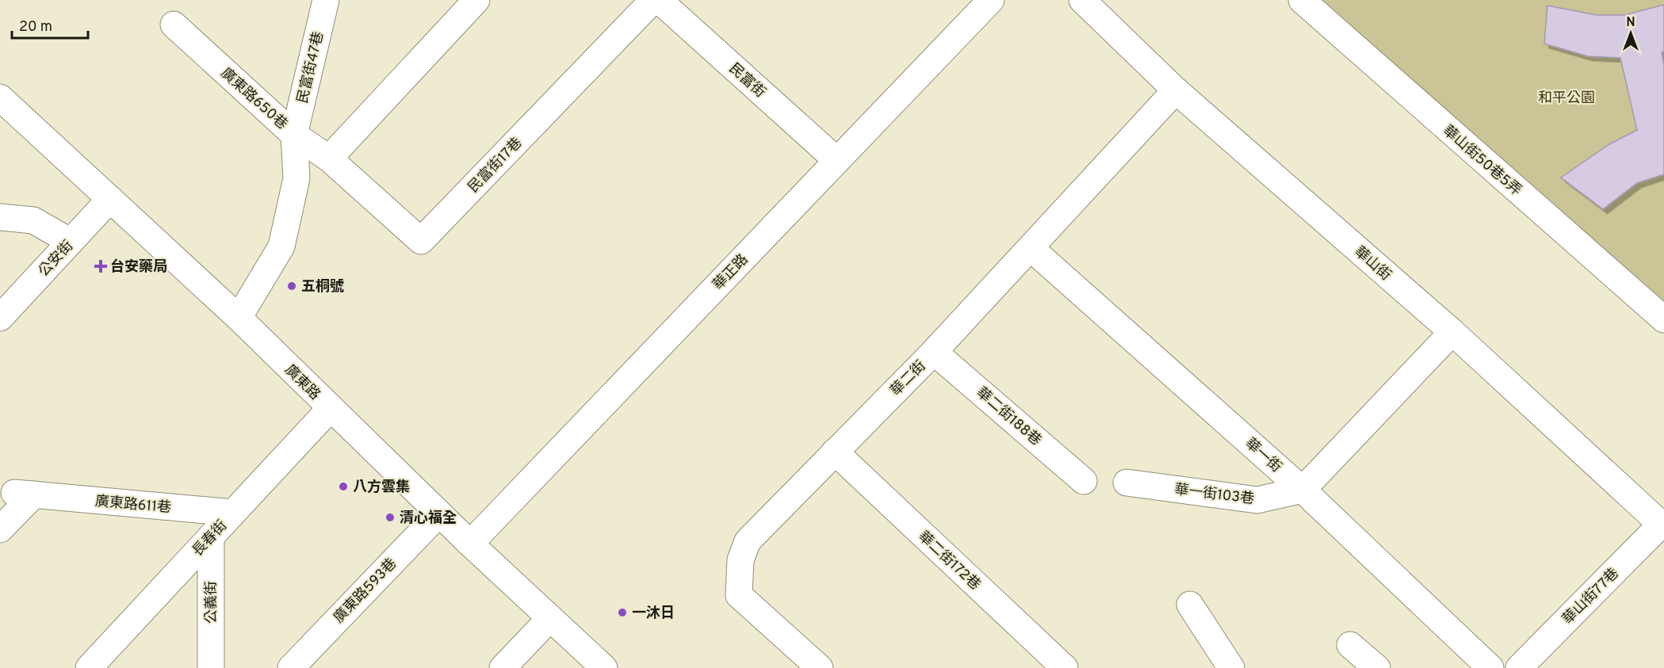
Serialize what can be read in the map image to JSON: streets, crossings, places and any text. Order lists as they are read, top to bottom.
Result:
{
  "streets": {
    "street": [
      "民富街47巷",
      "民富街",
      "廣東路650巷",
      "華山街50巷5弄",
      "民富街17巷",
      "公安街",
      "華山街",
      "華正路",
      "華二街",
      "廣東路",
      "華二街188巷",
      "華一街",
      "華一街103巷",
      "廣東路611巷",
      "長春街",
      "華二街172巷",
      "廣東路593巷",
      "華山街77巷",
      "公義街"
    ]
  },
  "crossings": [
    ["民富街47巷", "廣東路650巷"],
    ["民富街47巷", "民富街17巷"],
    ["民富街", "華正路"],
    ["廣東路650巷", "民富街17巷"],
    ["廣東路650巷", "廣東路"],
    ["公安街", "廣東路"],
    ["華山街", "華二街"],
    ["華山街", "華山街77巷"],
    ["華正路", "廣東路"],
    ["華二街", "華二街188巷"],
    ["華二街", "華一街"],
    ["華二街", "華二街172巷"],
    ["廣東路", "長春街"],
    ["廣東路", "廣東路593巷"],
    ["華一街", "華一街103巷"],
    ["廣東路611巷", "長春街"],
    ["長春街", "公義街"]
  ],
  "parks": ["和平公園"],
  "places": {
    "health": ["台安藥局"],
    "other": [
      "五桐號",
      "八方雲集",
      "清心福全",
      "一沐日"
    ]
  },
  "scale_bar": "20 m",
  "north": "top"
}
